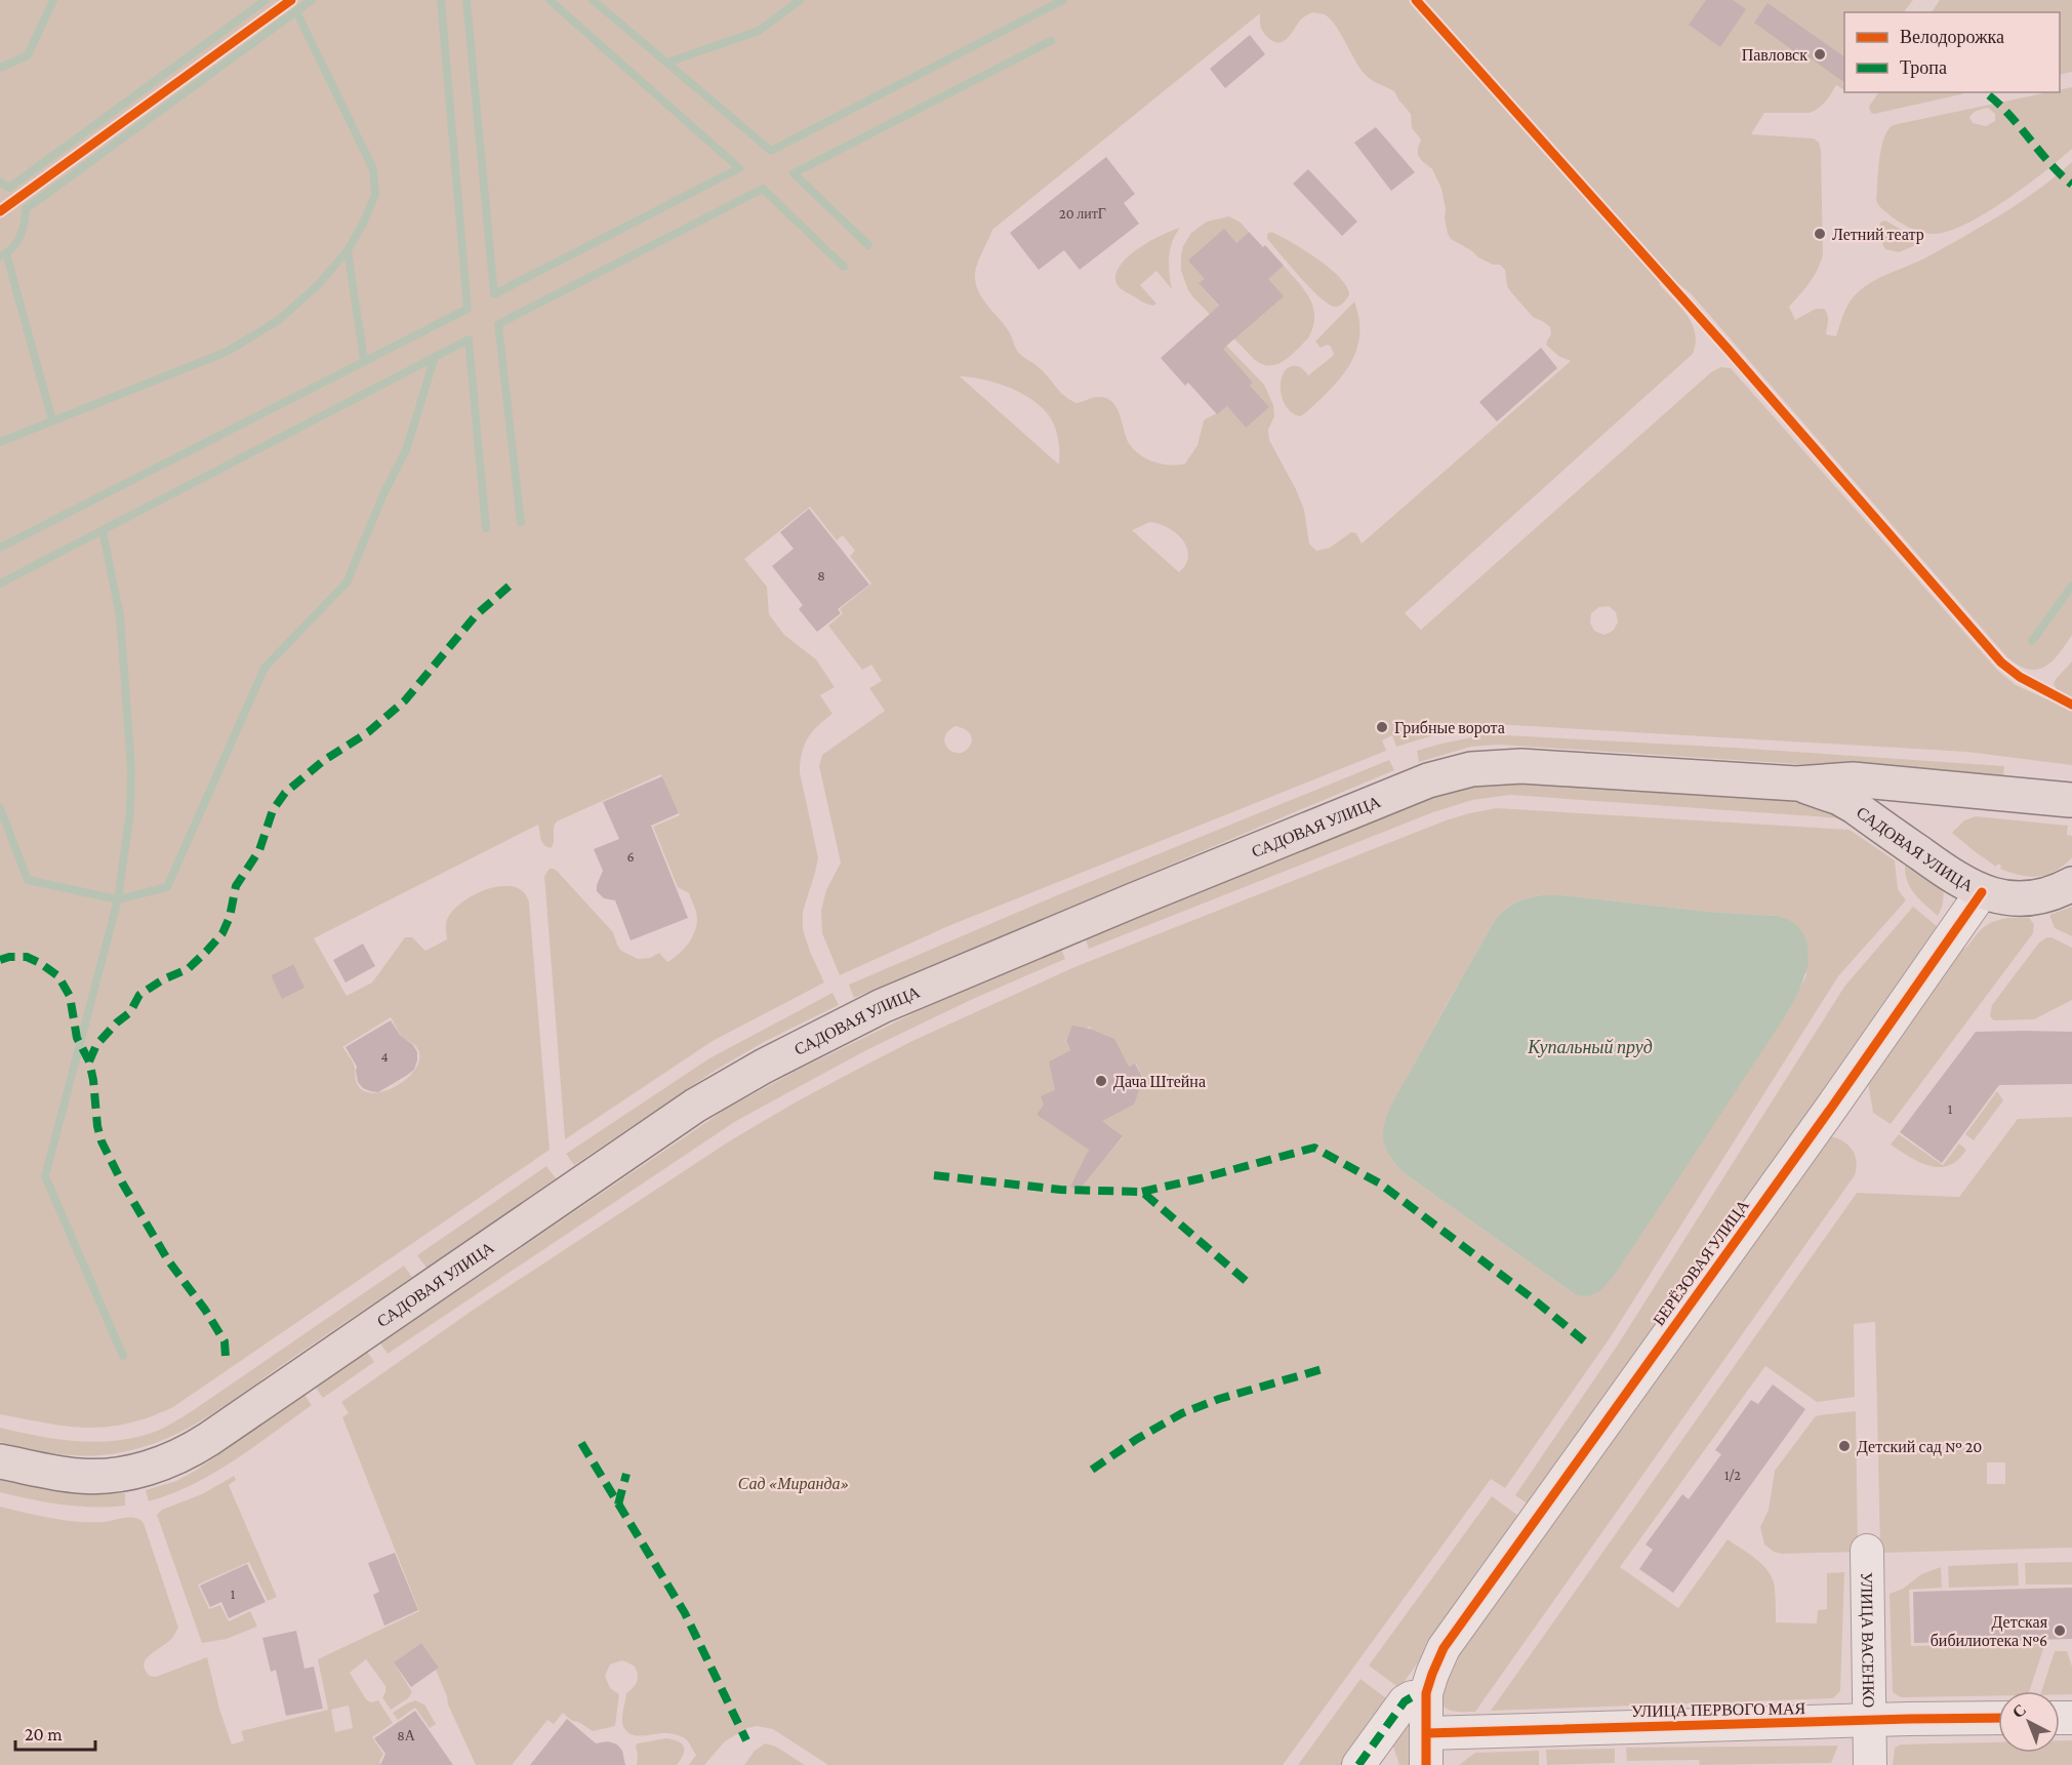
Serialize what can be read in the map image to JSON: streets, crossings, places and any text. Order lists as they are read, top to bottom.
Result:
{
  "streets": {
    "main road": ["САДОВАЯ УЛИЦА"],
    "street": ["БЕРЁЗОВАЯ УЛИЦА", "УЛИЦА ВАСЕНКО", "УЛИЦА ПЕРВОГО МАЯ"]
  },
  "crossings": [
    ["САДОВАЯ УЛИЦА", "БЕРЁЗОВАЯ УЛИЦА"],
    ["БЕРЁЗОВАЯ УЛИЦА", "УЛИЦА ПЕРВОГО МАЯ"],
    ["УЛИЦА ВАСЕНКО", "УЛИЦА ПЕРВОГО МАЯ"]
  ],
  "water": ["Купальный пруд"],
  "parks": ["Сад «Миранда»"],
  "places": [
    "Павловск",
    "Летний театр",
    "Грибные ворота",
    "Дача Штейна",
    "Детский сад № 20",
    "Детская бибилиотека №6"
  ],
  "house_numbers": [
    "20 литГ",
    "8",
    "6",
    "4",
    "1",
    "1/2",
    "1",
    "8А"
  ],
  "legend": ["Велодорожка", "Тропа"],
  "scale_bar": "20 m",
  "north": "top left"
}
